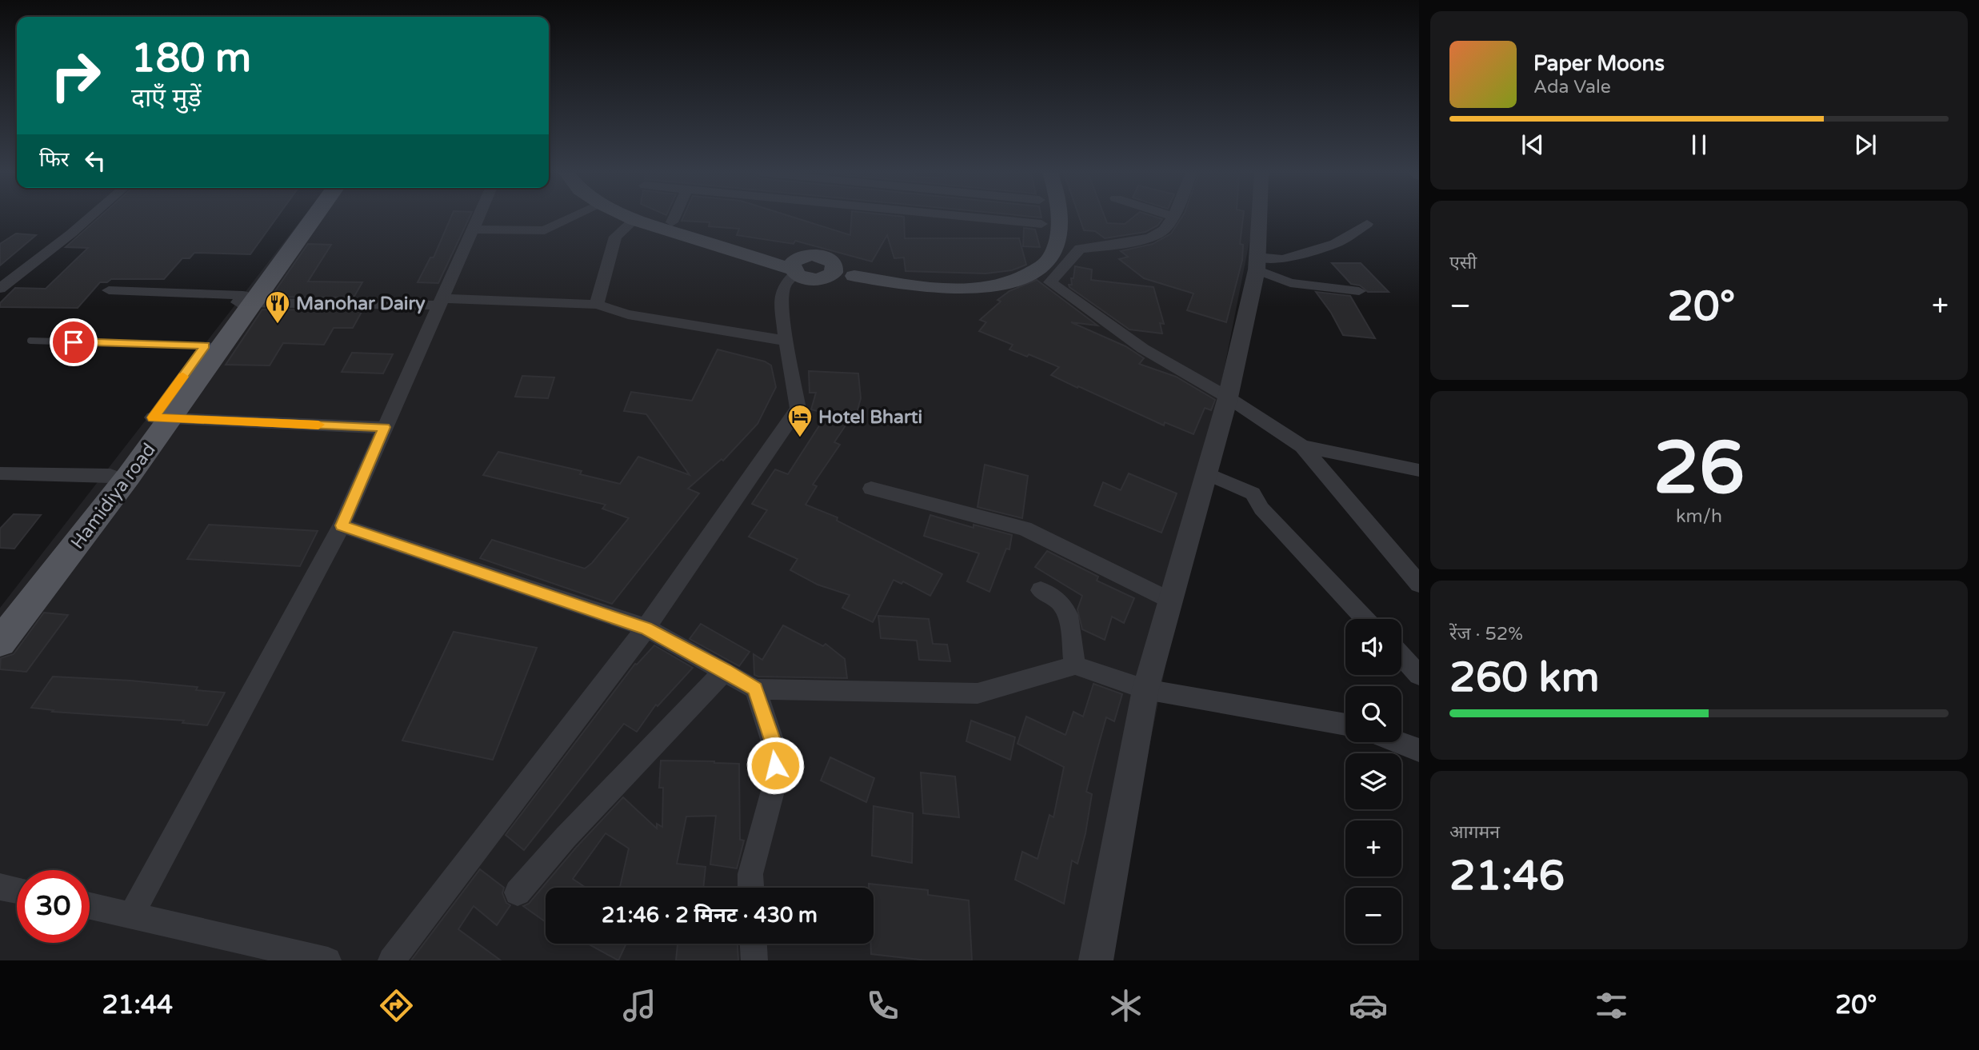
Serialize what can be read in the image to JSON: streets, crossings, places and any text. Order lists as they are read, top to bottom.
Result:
{
  "streets": {
    "main road": ["Hamidiya road"]
  },
  "places": {
    "restaurant": ["Manohar Dairy"],
    "hotel": ["Hotel Bharti"]
  },
  "page": {
    "turn": ["180 m", "दाएँ मुड़ें"],
    "song": ["Paper Moons", "Ada Vale"],
    "then": "फिर",
    "tile": [
      "एसी",
      ["26", "km/h"],
      ["रेंज · 52%", "260 km"],
      ["आगमन", "21:46"]
    ],
    "heat": ["−", "20°", "+"],
    "map_buttons": ["+", "−"],
    "limit": "30",
    "trip": "21:46 · 2 मिनट · 430 m",
    "tabs": ["21:44", "20°"]
  }
}
